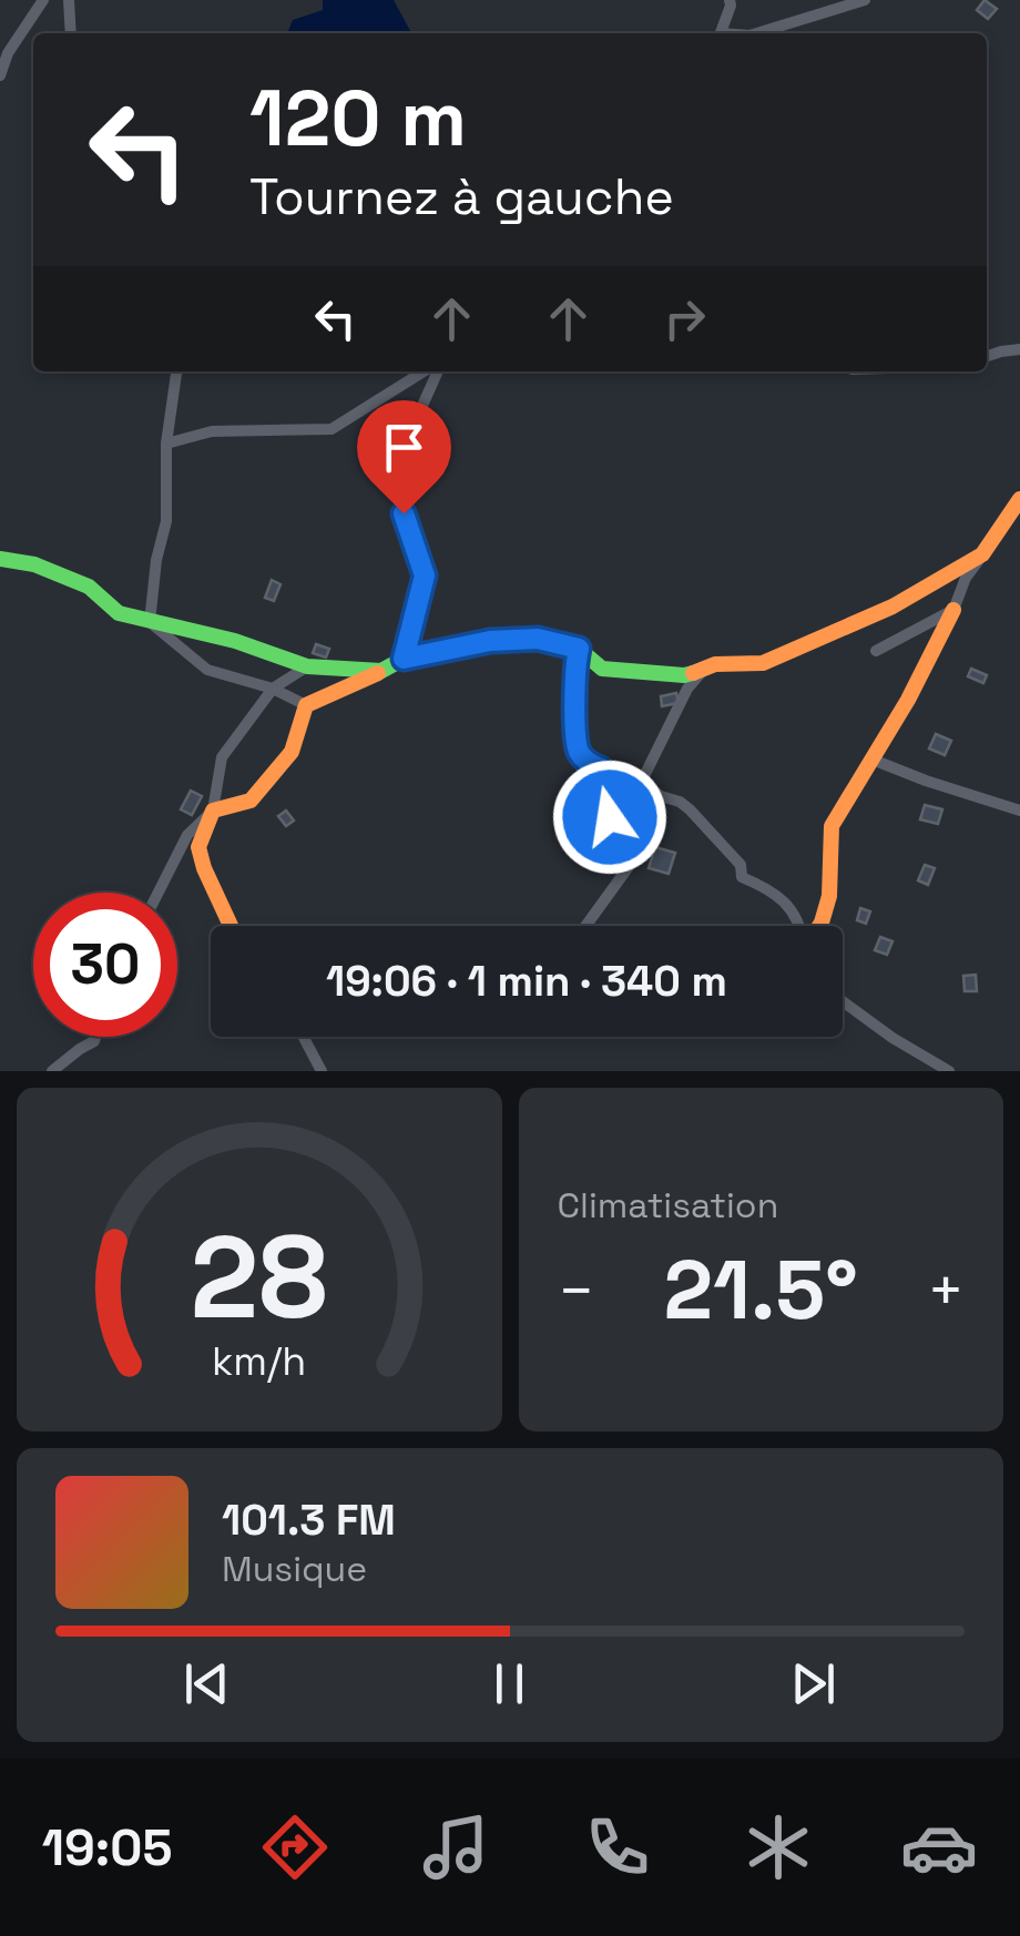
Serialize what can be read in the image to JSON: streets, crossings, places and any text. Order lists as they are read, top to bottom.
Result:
{
  "page": {
    "turn": ["120 m", "Tournez à gauche"],
    "limit": "30",
    "trip": "19:06 · 1 min · 340 m",
    "tile": "Climatisation",
    "heat": ["−", "21.5°", "+"],
    "song": ["101.3 FM", "Musique"],
    "tabs": "19:05",
    "gauge": ["28", "km/h"]
  }
}
